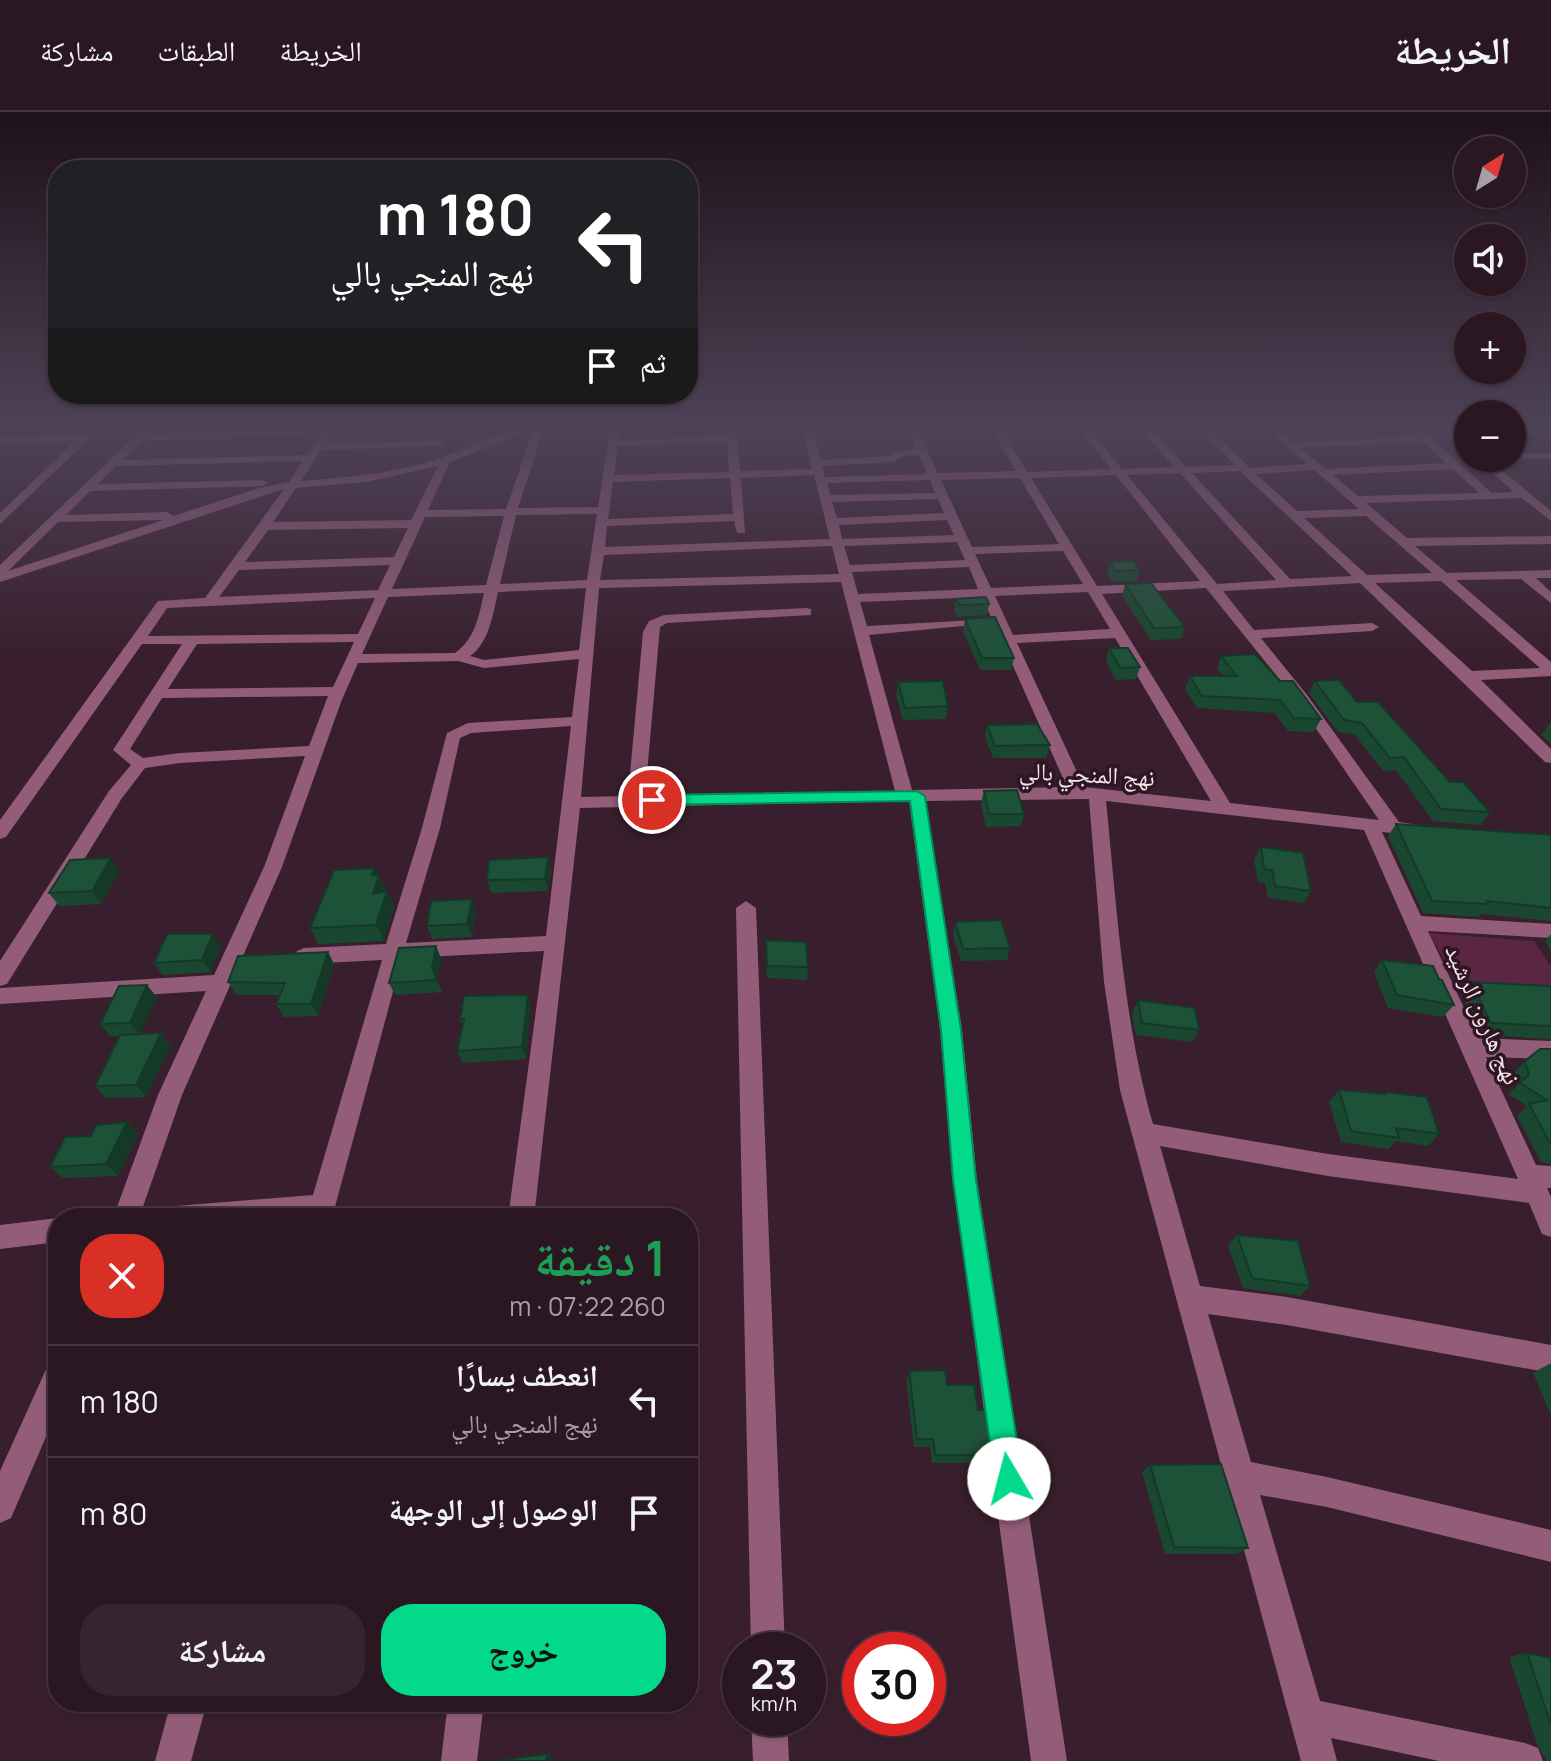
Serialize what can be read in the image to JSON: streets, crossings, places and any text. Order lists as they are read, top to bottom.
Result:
{
  "streets": {
    "street": ["نهج المنجي بالي", "نهج هارون الرشيد"]
  },
  "crossings": [
    ["نهج المنجي بالي", "نهج هارون الرشيد"]
  ],
  "north": "top right",
  "page": {
    "header": "الخريطة",
    "nav": ["الخريطة", "الطبقات", "مشاركة"],
    "map_buttons": ["+", "−"],
    "turn": ["180 m", "نهج المنجي بالي"],
    "then": "ثم",
    "heading": ["1 دقيقة", "260 m · 07:22"],
    "list": [
      {
        "name": "انعطف يسارًا",
        "note": "نهج المنجي بالي",
        "value": "180 m"
      },
      {
        "name": "الوصول إلى الوجهة",
        "value": "80 m"
      }
    ],
    "buttons": ["خروج", "مشاركة"],
    "speed": "23 km/h",
    "limit": "30"
  }
}
